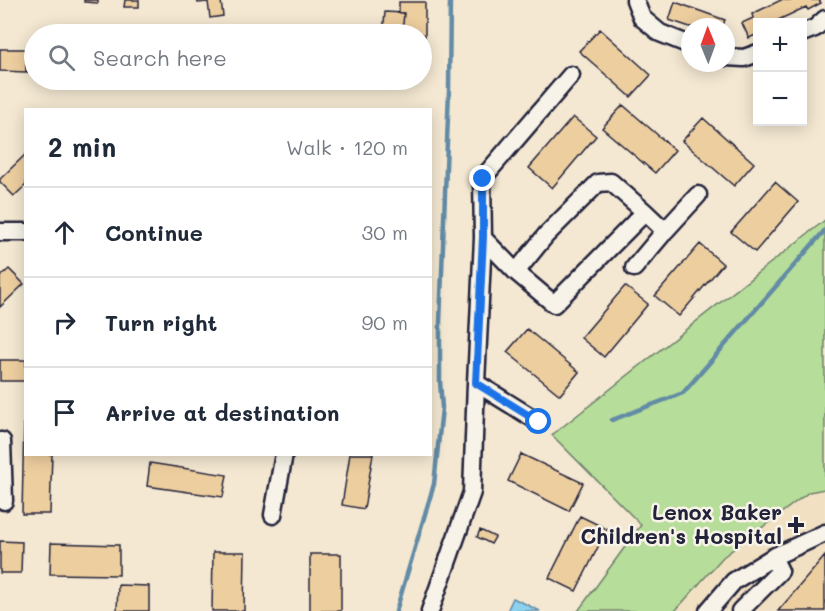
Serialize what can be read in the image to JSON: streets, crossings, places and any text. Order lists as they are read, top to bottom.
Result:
{
  "places": {
    "health": ["Lenox Baker Children's Hospital"]
  },
  "north": "top",
  "page": {
    "map_buttons": ["+", "−"],
    "search": "Search here",
    "heading": ["2 min", "Walk · 120 m"],
    "list": [
      ["Continue", "30 m"],
      ["Turn right", "90 m"],
      "Arrive at destination"
    ]
  }
}
